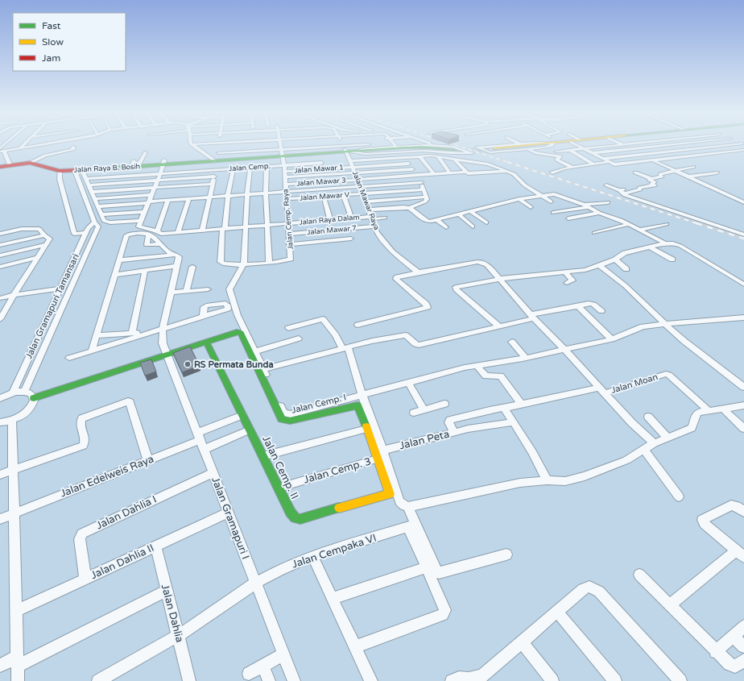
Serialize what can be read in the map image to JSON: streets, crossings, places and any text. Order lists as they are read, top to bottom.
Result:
{
  "streets": {
    "street": [
      "Jalan Cemp.",
      "Jalan Raya B. Bosih",
      "Jalan Mawar 1",
      "Jalan Mawar 3",
      "Jalan Mawar V",
      "Jalan Mawar Raya",
      "Jalan Cemp. Raya",
      "Jalan Raya Dalam",
      "Jalan Mawar 7",
      "Jalan Gramapuri Tamansari",
      "Jalan Moan",
      "Jalan Cemp. I",
      "Jalan Peta",
      "Jalan Cemp. II",
      "Jalan Cemp. 3",
      "Jalan Edelweis Raya",
      "Jalan Dahlia I",
      "Jalan Gramapuri I",
      "Jalan Cempaka VI",
      "Jalan Dahlia II",
      "Jalan Dahlia"
    ]
  },
  "crossings": [
    ["Jalan Cemp.", "Jalan Cemp. Raya"],
    ["Jalan Raya B. Bosih", "Jalan Mawar Raya"],
    ["Jalan Raya B. Bosih", "Jalan Cemp. Raya"],
    ["Jalan Raya B. Bosih", "Jalan Gramapuri Tamansari"],
    ["Jalan Mawar 1", "Jalan Mawar Raya"],
    ["Jalan Mawar 1", "Jalan Cemp. Raya"],
    ["Jalan Mawar 3", "Jalan Mawar Raya"],
    ["Jalan Mawar 3", "Jalan Cemp. Raya"],
    ["Jalan Mawar V", "Jalan Mawar Raya"],
    ["Jalan Mawar V", "Jalan Cemp. Raya"],
    ["Jalan Mawar Raya", "Jalan Raya Dalam"],
    ["Jalan Mawar Raya", "Jalan Mawar 7"],
    ["Jalan Cemp. Raya", "Jalan Raya Dalam"],
    ["Jalan Cemp. Raya", "Jalan Mawar 7"],
    ["Jalan Cemp. I", "Jalan Cemp. II"],
    ["Jalan Cemp. I", "Jalan Cemp. 3"],
    ["Jalan Cemp. II", "Jalan Cemp. 3"],
    ["Jalan Edelweis Raya", "Jalan Gramapuri I"],
    ["Jalan Dahlia I", "Jalan Gramapuri I"],
    ["Jalan Dahlia I", "Jalan Dahlia II"],
    ["Jalan Gramapuri I", "Jalan Cempaka VI"],
    ["Jalan Gramapuri I", "Jalan Dahlia II"],
    ["Jalan Cempaka VI", "Jalan Dahlia"],
    ["Jalan Dahlia II", "Jalan Dahlia"]
  ],
  "places": ["RS Permata Bunda"],
  "legend": ["Fast", "Slow", "Jam"]
}
